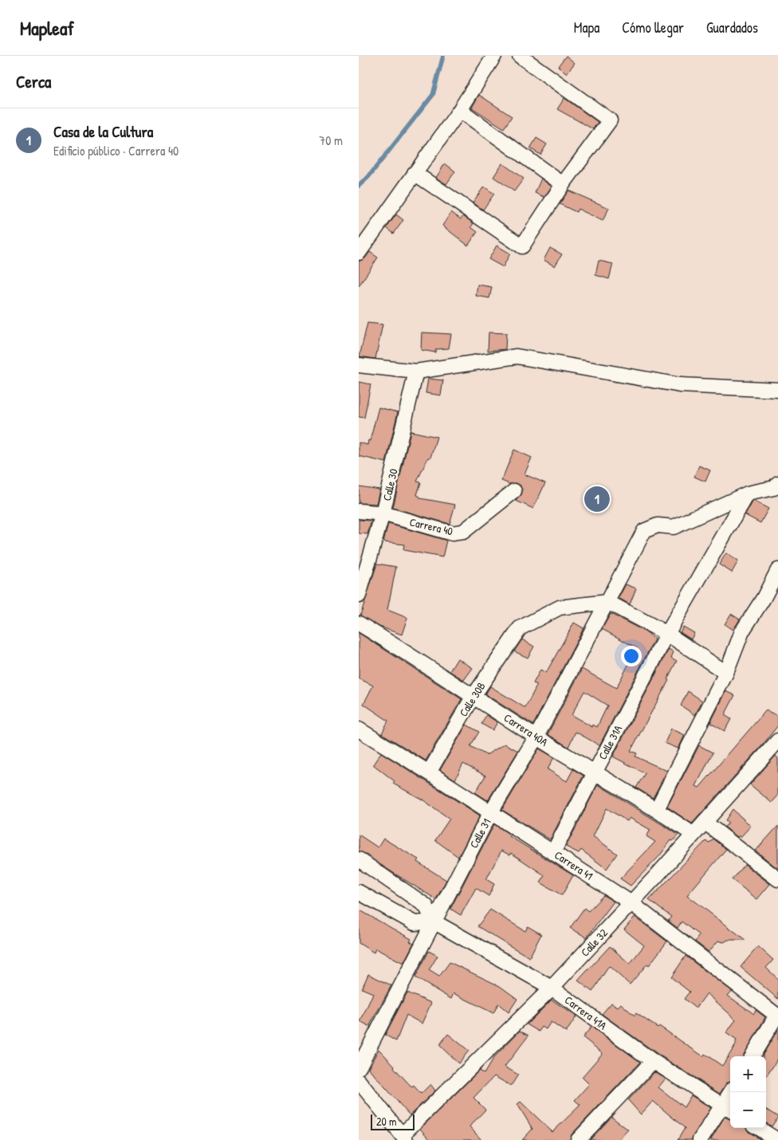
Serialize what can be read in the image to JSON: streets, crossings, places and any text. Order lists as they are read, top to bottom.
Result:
{
  "streets": {
    "street": [
      "Calle 30",
      "Carrera 40",
      "Calle 30B",
      "Carrera 40A",
      "Calle 31A",
      "Calle 31",
      "Carrera 41",
      "Calle 32",
      "Carrera 41A"
    ]
  },
  "crossings": [
    ["Calle 30", "Carrera 40"],
    ["Calle 30B", "Carrera 40A"],
    ["Calle 30B", "Calle 31"],
    ["Calle 30B", "Carrera 41"],
    ["Carrera 40A", "Calle 31A"],
    ["Carrera 40A", "Calle 31"],
    ["Carrera 40A", "Calle 32"],
    ["Calle 31A", "Calle 31"],
    ["Calle 31A", "Carrera 41"],
    ["Calle 31", "Carrera 41"],
    ["Calle 31", "Carrera 41A"],
    ["Carrera 41", "Calle 32"],
    ["Calle 32", "Carrera 41A"]
  ],
  "scale_bar": "20 m",
  "page": {
    "header": "Mapleaf",
    "nav": ["Mapa", "Cómo llegar", "Guardados"],
    "heading": "Cerca",
    "list": [
      {
        "mark": "1",
        "name": "Casa de la Cultura",
        "note": "Edificio público · Carrera 40",
        "value": "70 m"
      }
    ],
    "pins": "1",
    "map_buttons": ["+", "−"],
    "scale": "20 m"
  }
}
